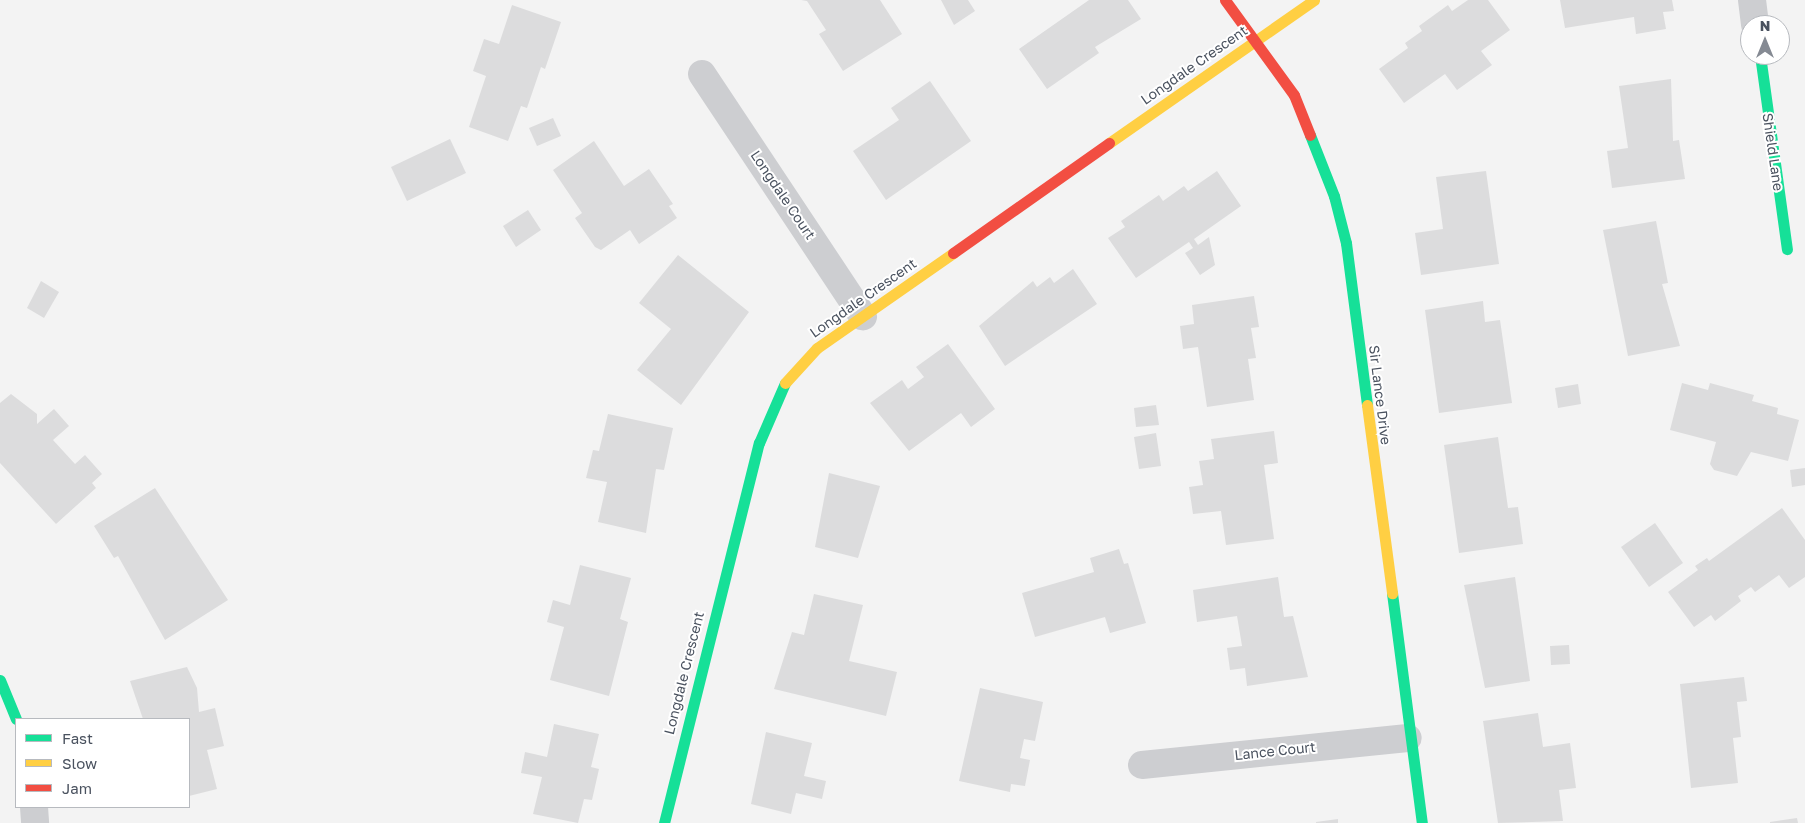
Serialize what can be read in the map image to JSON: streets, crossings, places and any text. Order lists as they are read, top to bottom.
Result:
{
  "streets": {
    "street": [
      "Longdale Crescent",
      "Shield Lane",
      "Longdale Court",
      "Sir Lance Drive",
      "Lance Court"
    ]
  },
  "crossings": [
    ["Longdale Crescent", "Longdale Court"],
    ["Longdale Crescent", "Sir Lance Drive"],
    ["Sir Lance Drive", "Lance Court"]
  ],
  "legend": ["Fast", "Slow", "Jam"],
  "north": "top"
}
